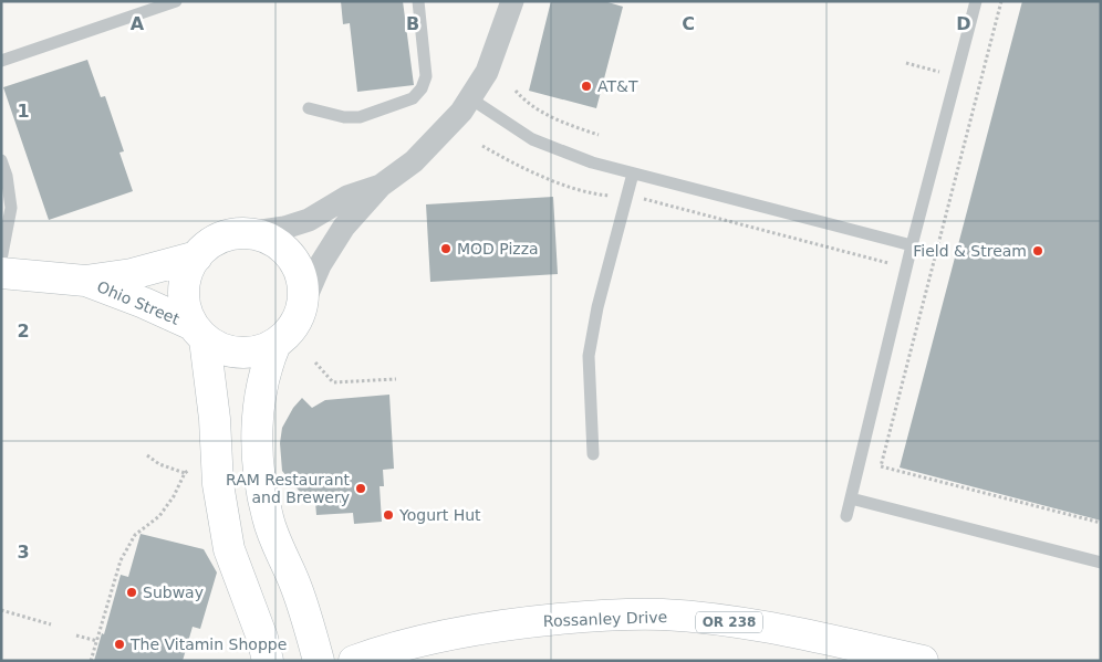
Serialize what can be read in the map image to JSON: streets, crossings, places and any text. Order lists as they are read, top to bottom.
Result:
{
  "streets": {
    "street": ["Ohio Street", "Rossanley Drive", "OR 238"]
  },
  "places": [
    "AT&T",
    "MOD Pizza",
    "Field & Stream",
    "RAM Restaurant and Brewery",
    "Yogurt Hut",
    "Subway",
    "The Vitamin Shoppe"
  ],
  "grid": {
    "columns": [
      "A",
      "B",
      "C",
      "D"
    ],
    "rows": ["1", "2", "3"]
  }
}
